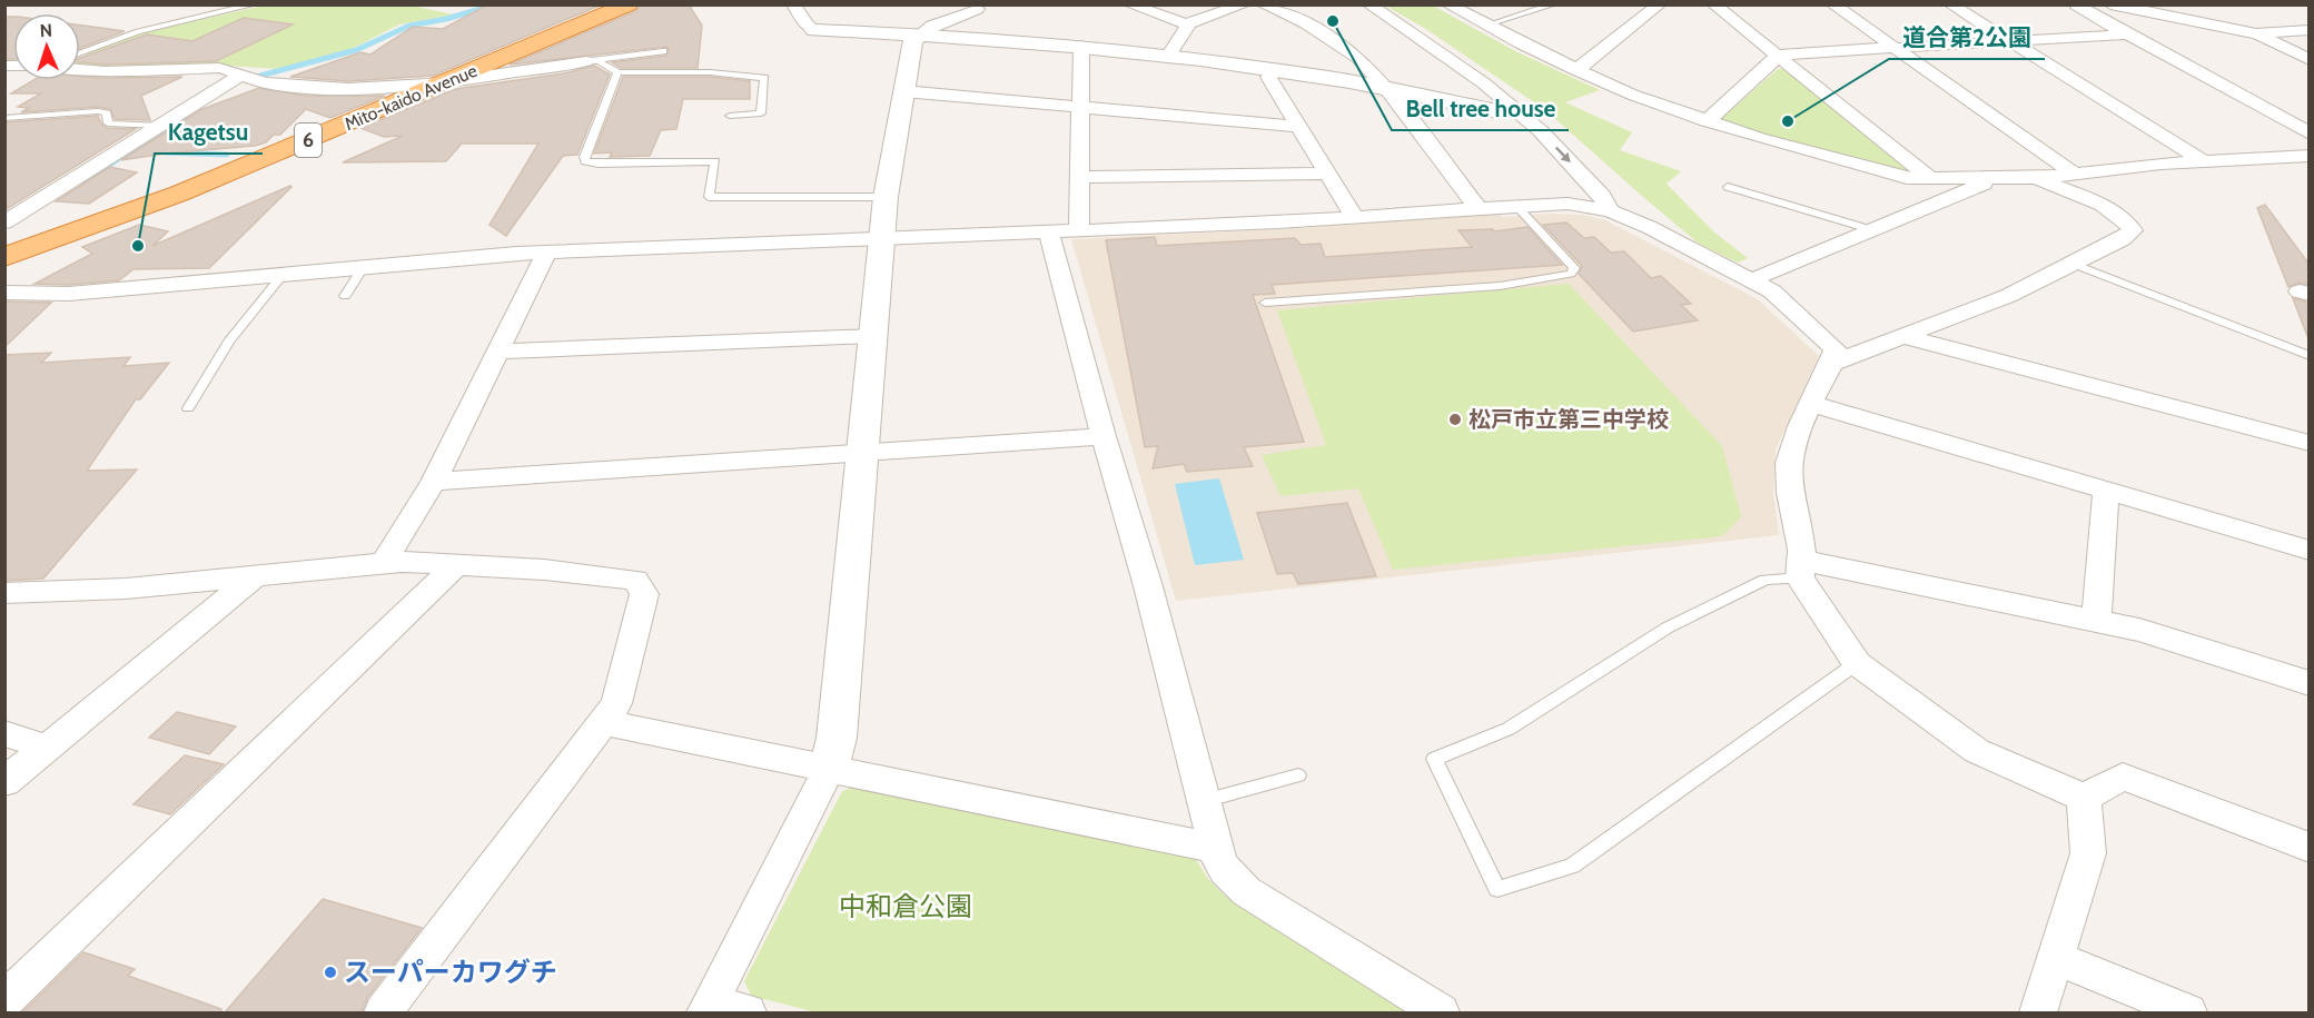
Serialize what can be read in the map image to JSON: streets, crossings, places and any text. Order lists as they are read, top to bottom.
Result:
{
  "streets": {
    "highway": ["Mito-kaido Avenue", "6"]
  },
  "parks": ["中和倉公園"],
  "places": [
    "Bell tree house",
    "道合第2公園",
    "Kagetsu",
    "松戸市立第三中学校",
    "スーパーカワグチ"
  ],
  "north": "top"
}
